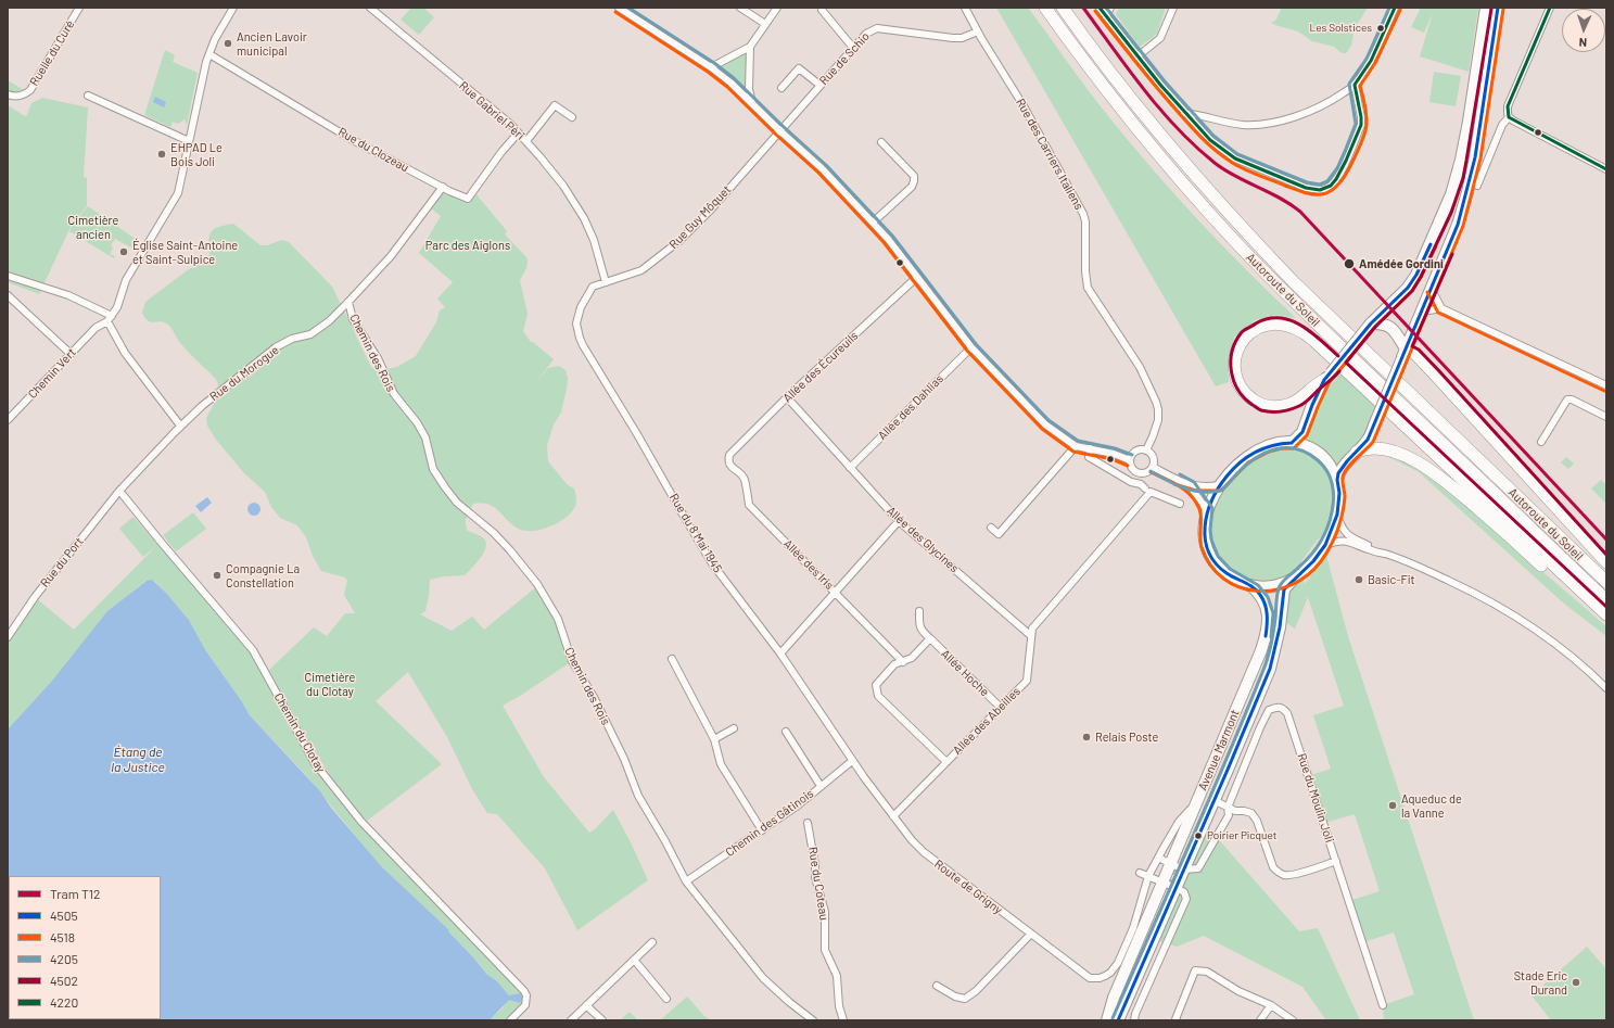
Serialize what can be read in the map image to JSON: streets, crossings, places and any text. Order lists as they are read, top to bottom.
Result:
{
  "streets": {
    "highway": ["Autoroute du Soleil"],
    "main road": ["Avenue Marmont"],
    "street": [
      "Ruelle du Curé",
      "Rue de Schio",
      "Rue Gabriel Péri",
      "Rue du Clozeau",
      "Rue des Carriers Italiens",
      "Rue Guy Môquet",
      "Chemin des Rois",
      "Allée des Écureuils",
      "Chemin Vert",
      "Rue du Morogue",
      "Allée des Dahlias",
      "Rue du 8 Mai 1945",
      "Allée des Glycines",
      "Rue du Port",
      "Allée des Iris",
      "Allée Hoche",
      "Allée des Abeilles",
      "Chemin du Clotay",
      "Rue du Moulin Joli",
      "Chemin des Gâtinois",
      "Rue du Coteau",
      "Route de Grigny"
    ]
  },
  "crossings": [
    ["Rue de Schio", "Rue des Carriers Italiens"],
    ["Rue de Schio", "Rue Guy Môquet"],
    ["Rue Gabriel Péri", "Rue du Clozeau"],
    ["Rue Gabriel Péri", "Rue Guy Môquet"],
    ["Rue Gabriel Péri", "Rue du 8 Mai 1945"],
    ["Rue du Clozeau", "Rue du Morogue"],
    ["Rue Guy Môquet", "Rue du 8 Mai 1945"],
    ["Chemin des Rois", "Rue du Morogue"],
    ["Chemin des Rois", "Chemin des Gâtinois"],
    ["Allée des Écureuils", "Allée des Glycines"],
    ["Allée des Écureuils", "Allée des Iris"],
    ["Rue du Morogue", "Rue du Port"],
    ["Rue du Morogue", "Chemin du Clotay"],
    ["Allée des Dahlias", "Allée des Glycines"],
    ["Rue du 8 Mai 1945", "Chemin des Gâtinois"],
    ["Rue du 8 Mai 1945", "Route de Grigny"],
    ["Allée des Glycines", "Allée des Abeilles"],
    ["Rue du Port", "Chemin du Clotay"],
    ["Allée Hoche", "Allée des Abeilles"],
    ["Allée des Abeilles", "Route de Grigny"]
  ],
  "water": ["Étang de la Justice"],
  "parks": ["Cimetière ancien", "Parc des Aiglons", "Cimetière du Clotay"],
  "places": [
    "Les Solstices",
    "Ancien Lavoir municipal",
    "EHPAD Le Bois Joli",
    "Église Saint-Antoine et Saint-Sulpice",
    "Amédée Gordini",
    "Compagnie La Constellation",
    "Basic-Fit",
    "Relais Poste",
    "Aqueduc de la Vanne",
    "Poirier Picquet",
    "Stade Eric Durand"
  ],
  "lines": [
    "tram line T12",
    "transit line 4505",
    "transit line 4205",
    "transit line 4220",
    "transit line 4518",
    "transit line 4502"
  ],
  "legend": [
    "Tram T12",
    "4505",
    "4518",
    "4205",
    "4502",
    "4220"
  ],
  "north": "bottom"
}
